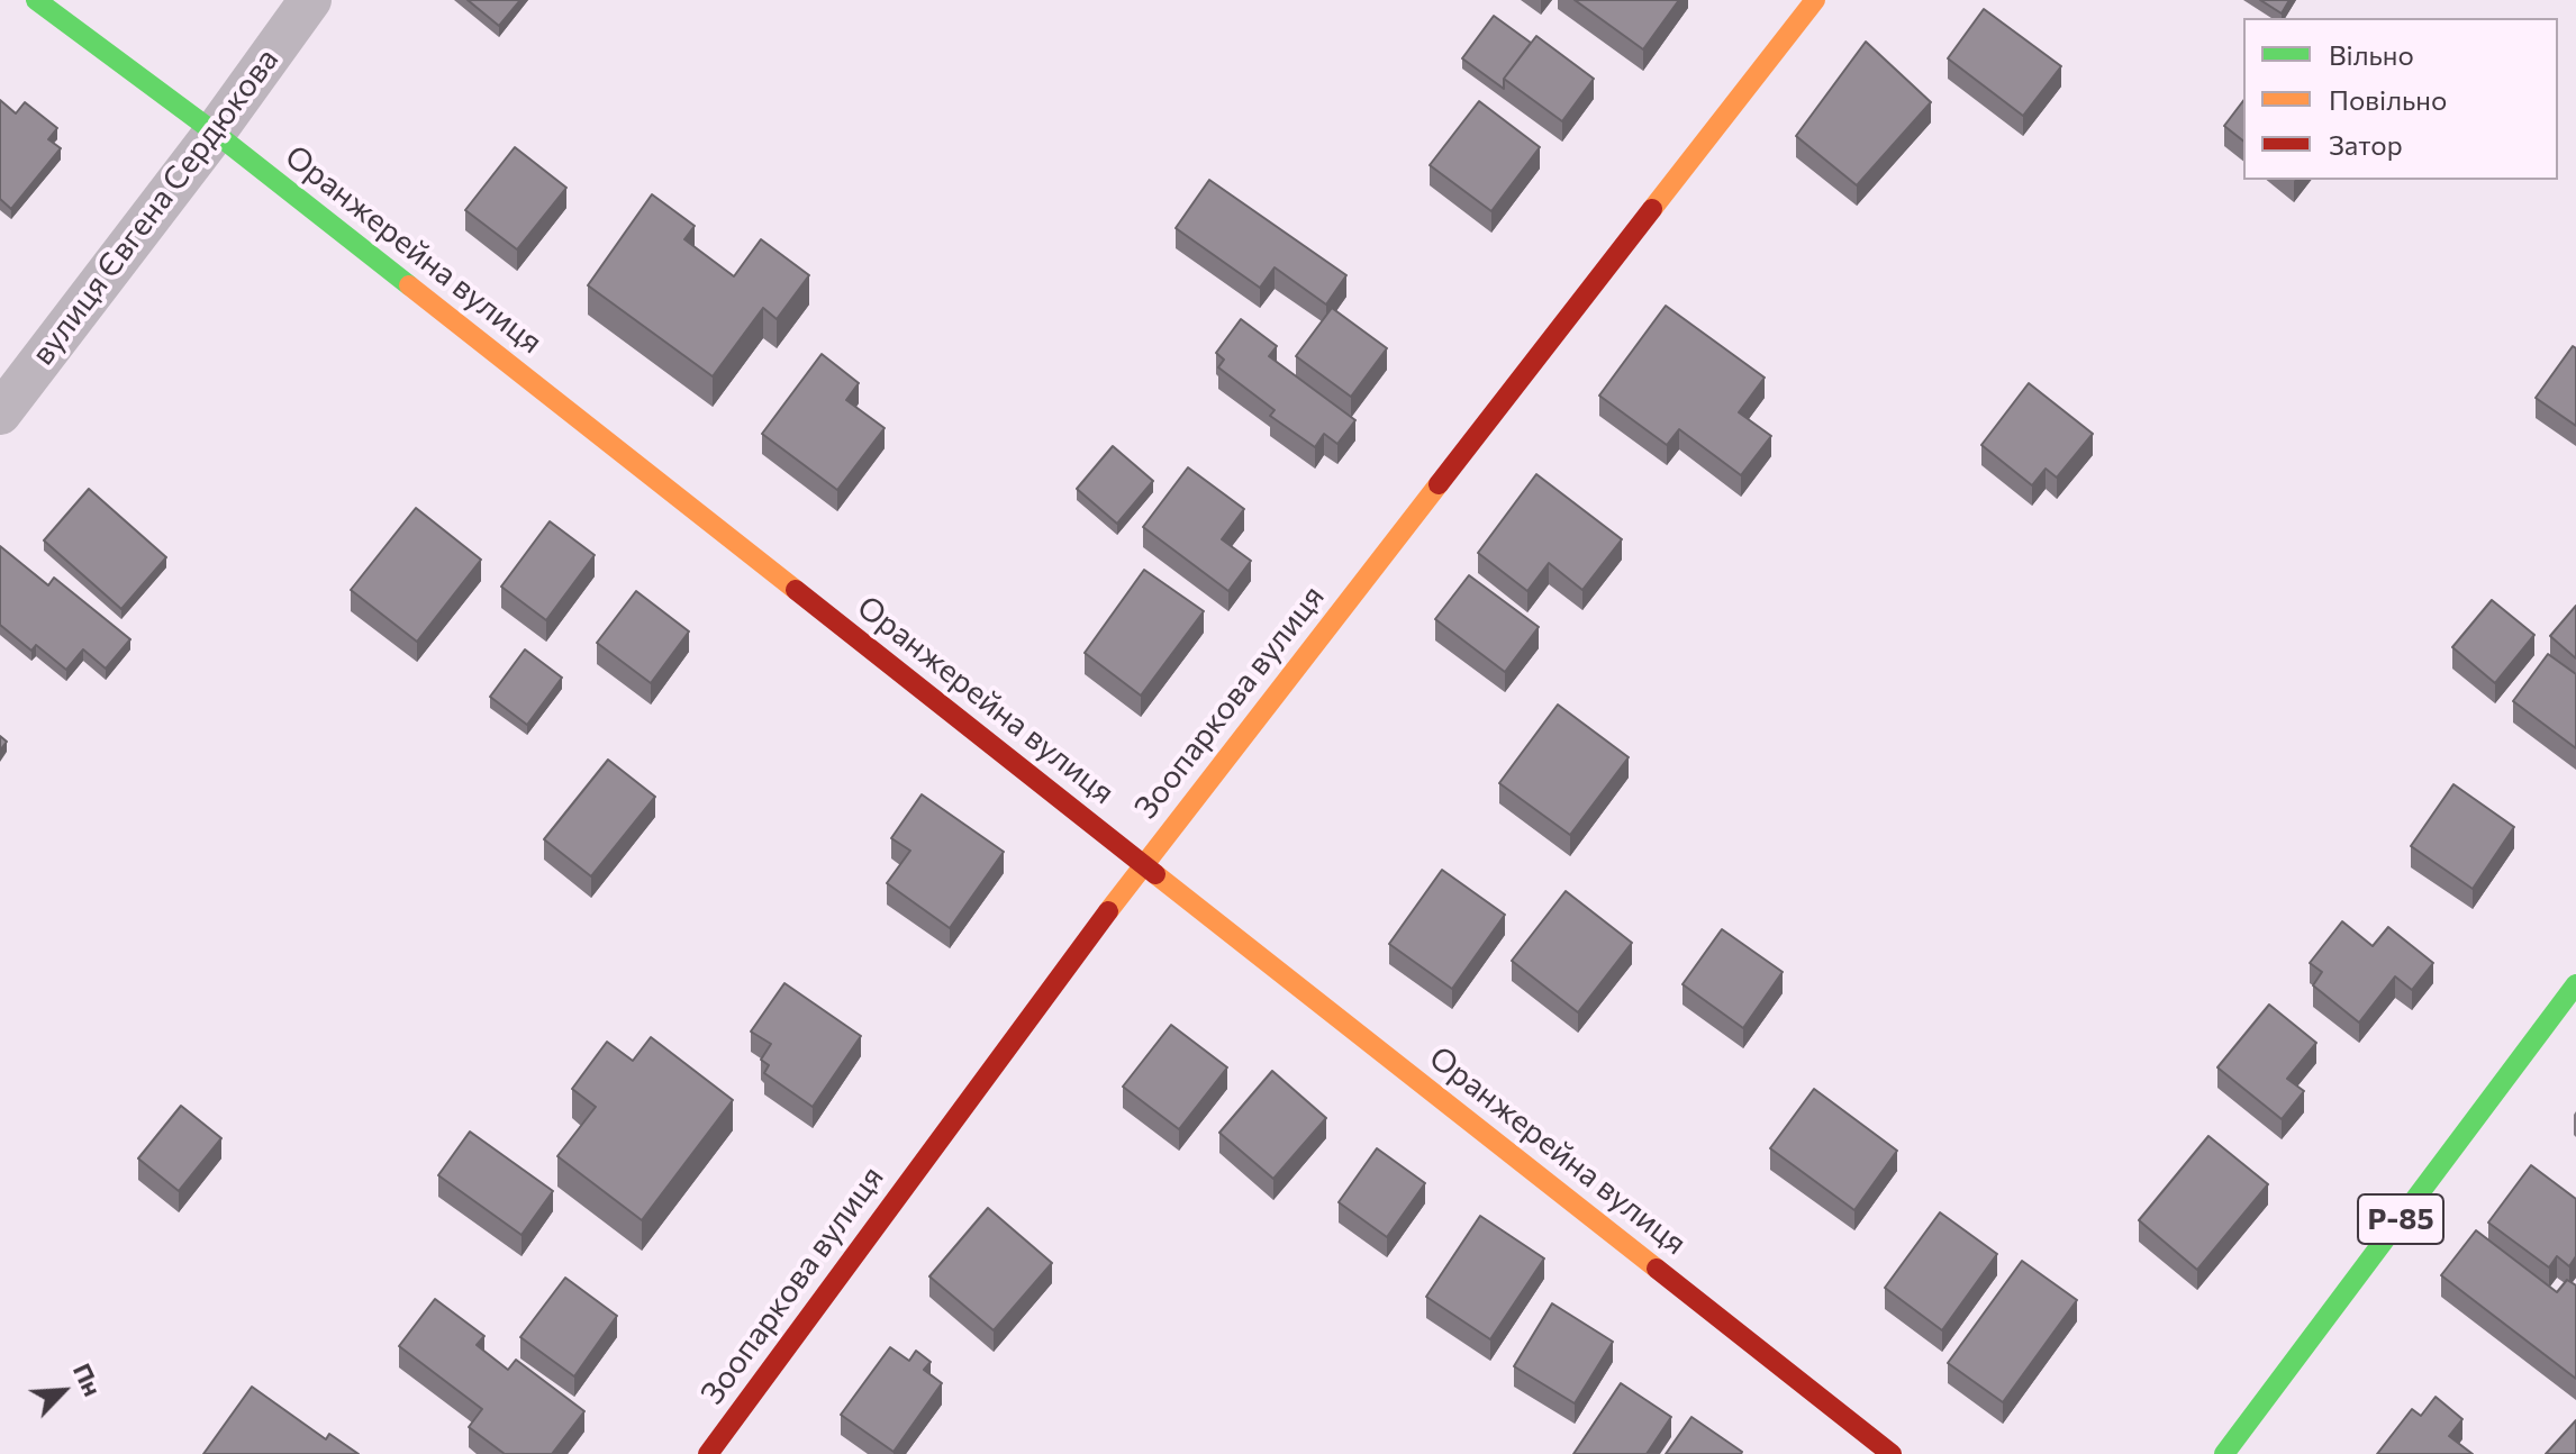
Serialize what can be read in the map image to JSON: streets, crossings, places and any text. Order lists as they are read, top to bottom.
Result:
{
  "streets": {
    "street": [
      "вулиця Євгена Сердюкова",
      "Оранжерейна вулиця",
      "Зоопаркова вулиця",
      "Р-85"
    ]
  },
  "crossings": [
    ["вулиця Євгена Сердюкова", "Оранжерейна вулиця"],
    ["Оранжерейна вулиця", "Зоопаркова вулиця"]
  ],
  "legend": ["Вільно", "Повільно", "Затор"],
  "north": "top right"
}
